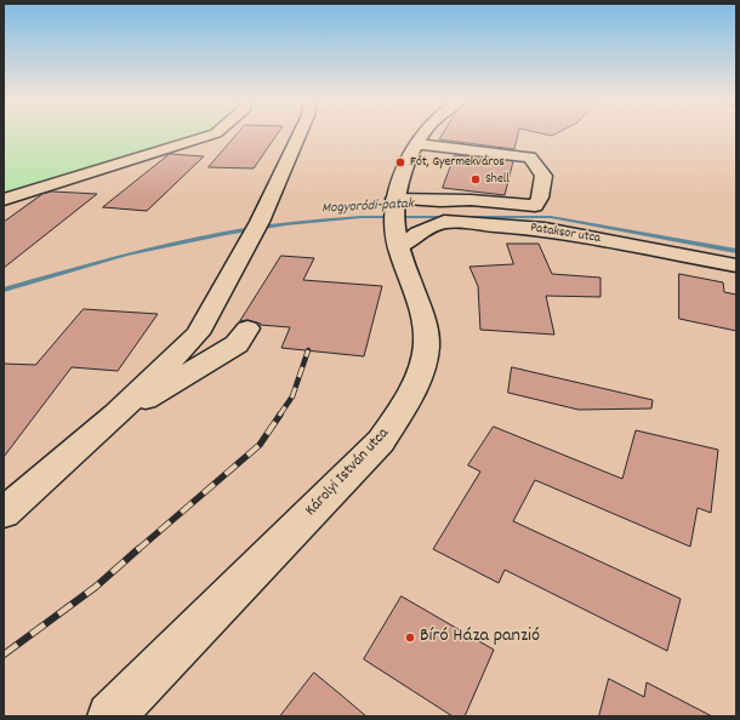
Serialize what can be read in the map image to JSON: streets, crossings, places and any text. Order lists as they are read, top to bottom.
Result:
{
  "streets": {
    "main road": ["Pataksor utca", "Károlyi István utca"]
  },
  "crossings": [
    ["Pataksor utca", "Károlyi István utca"]
  ],
  "water": ["Mogyoródi-patak"],
  "places": ["Fót, Gyermekváros", "Shell", "Bíró Háza panzió"]
}
